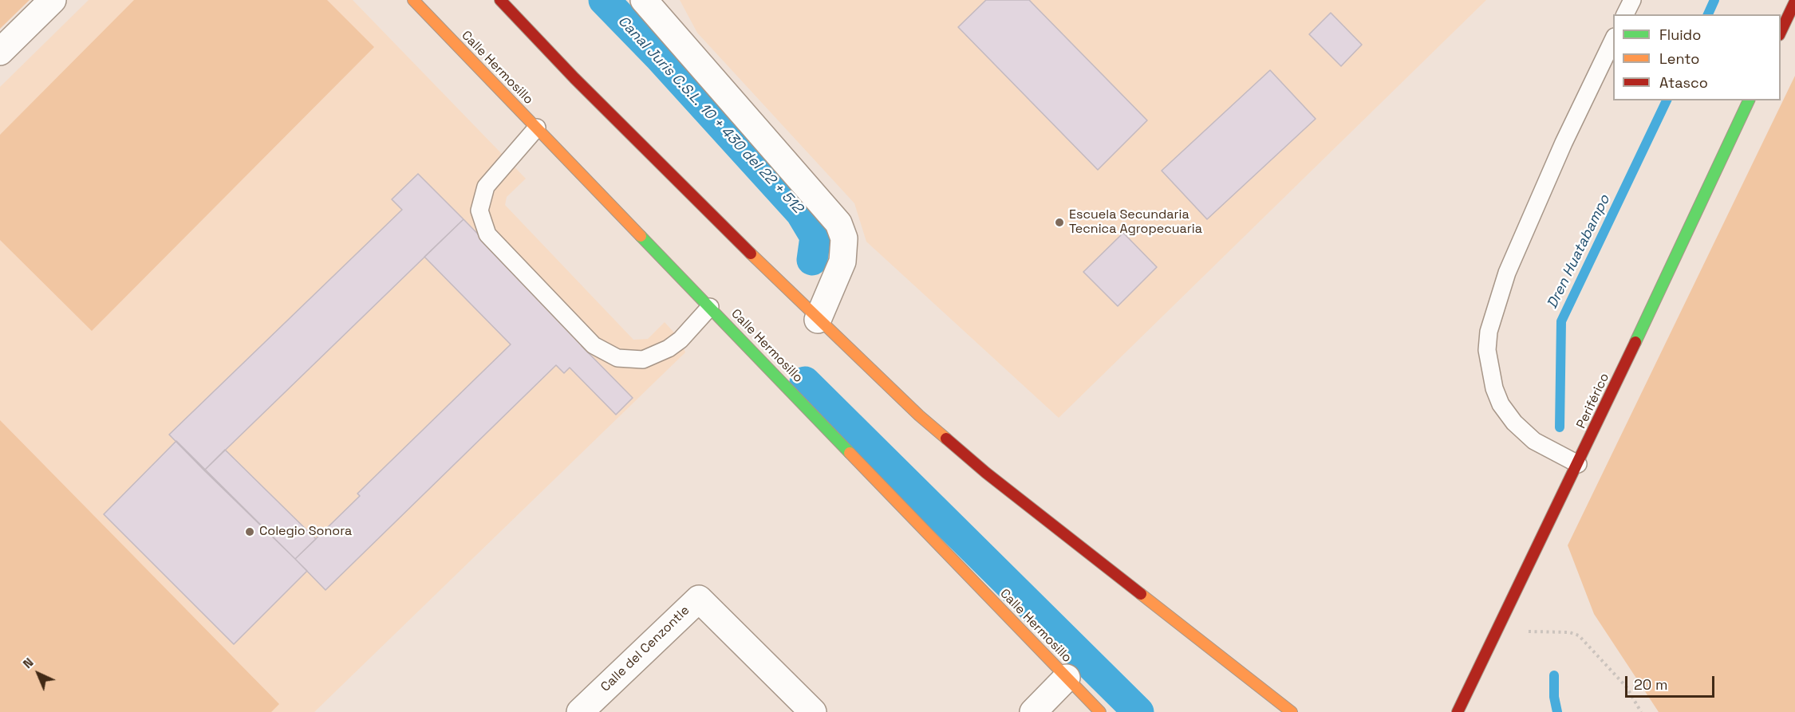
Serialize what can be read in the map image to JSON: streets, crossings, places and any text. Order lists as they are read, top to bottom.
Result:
{
  "streets": {
    "main road": ["Calle Hermosillo", "Periférico"],
    "street": ["Calle del Cenzontle"]
  },
  "water": ["Canal Juris C.S.L. 10 + 430 del 22 + 512", "Dren Huatabampo"],
  "places": ["Escuela Secundaria Tecnica Agropecuaria", "Colegio Sonora"],
  "legend": ["Fluido", "Lento", "Atasco"],
  "scale_bar": "20 m",
  "north": "top left"
}
